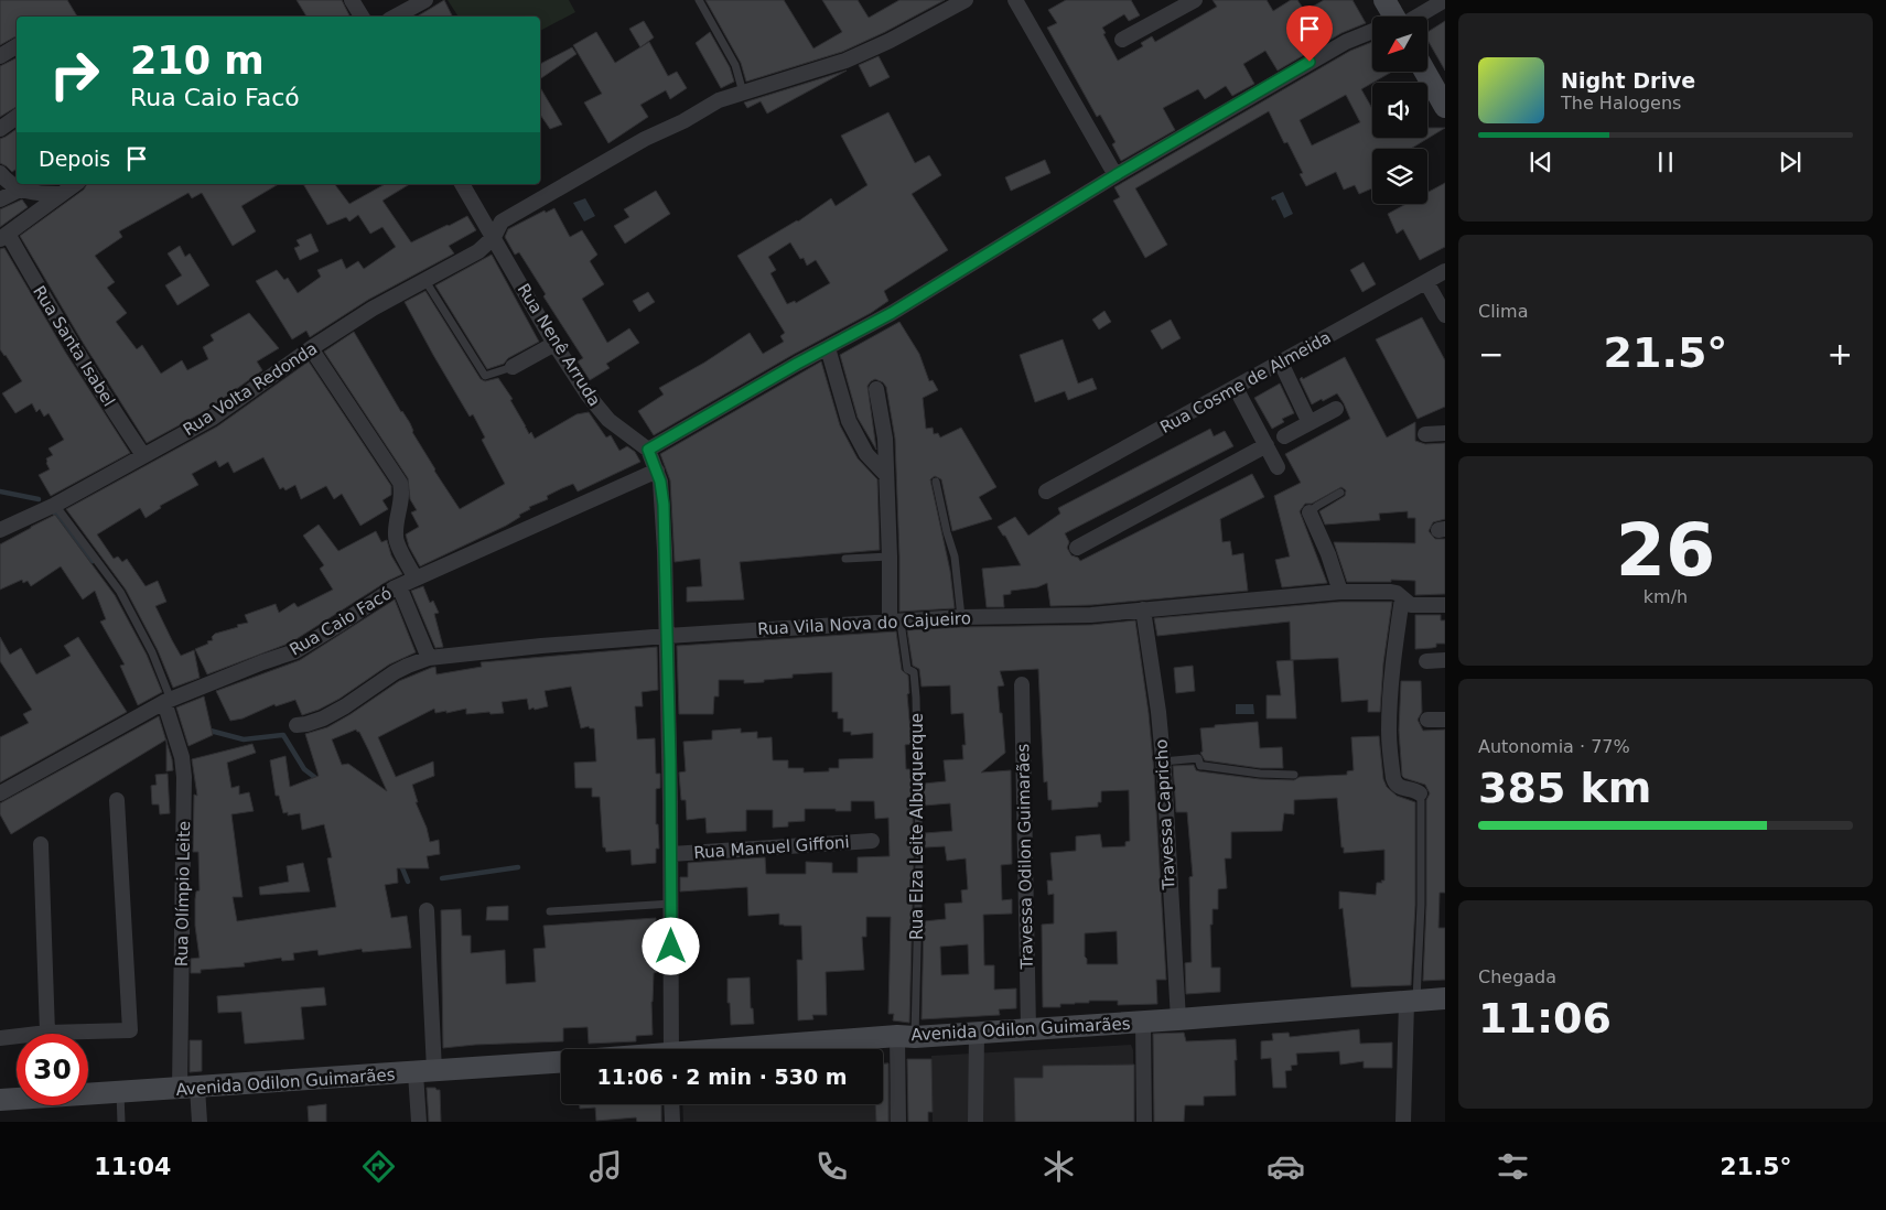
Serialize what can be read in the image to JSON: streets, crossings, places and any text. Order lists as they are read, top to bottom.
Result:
{
  "streets": {
    "street": [
      "Rua Nenê Arruda",
      "Rua Santa Isabel",
      "Rua Cosme de Almeida",
      "Rua Volta Redonda",
      "Rua Caio Facó",
      "Rua Vila Nova do Cajueiro",
      "Travessa Capricho",
      "Rua Elza Leite Albuquerque",
      "Rua Manuel Giffoni",
      "Travessa Odilon Guimarães",
      "Rua Olímpio Leite",
      "Avenida Odilon Guimarães"
    ]
  },
  "crossings": [
    ["Rua Nenê Arruda", "Rua Volta Redonda"],
    ["Rua Nenê Arruda", "Rua Caio Facó"],
    ["Rua Nenê Arruda", "Rua Vila Nova do Cajueiro"],
    ["Rua Nenê Arruda", "Rua Manuel Giffoni"],
    ["Rua Santa Isabel", "Rua Volta Redonda"],
    ["Rua Caio Facó", "Rua Olímpio Leite"],
    ["Rua Vila Nova do Cajueiro", "Travessa Capricho"],
    ["Rua Vila Nova do Cajueiro", "Rua Elza Leite Albuquerque"],
    ["Travessa Capricho", "Avenida Odilon Guimarães"],
    ["Rua Elza Leite Albuquerque", "Avenida Odilon Guimarães"],
    ["Travessa Odilon Guimarães", "Avenida Odilon Guimarães"],
    ["Rua Olímpio Leite", "Avenida Odilon Guimarães"]
  ],
  "north": "bottom left",
  "page": {
    "turn": ["210 m", "Rua Caio Facó"],
    "song": ["Night Drive", "The Halogens"],
    "then": "Depois",
    "tile": [
      "Clima",
      ["26", "km/h"],
      ["Autonomia · 77%", "385 km"],
      ["Chegada", "11:06"]
    ],
    "heat": ["−", "21.5°", "+"],
    "limit": "30",
    "trip": "11:06 · 2 min · 530 m",
    "tabs": ["11:04", "21.5°"]
  }
}
